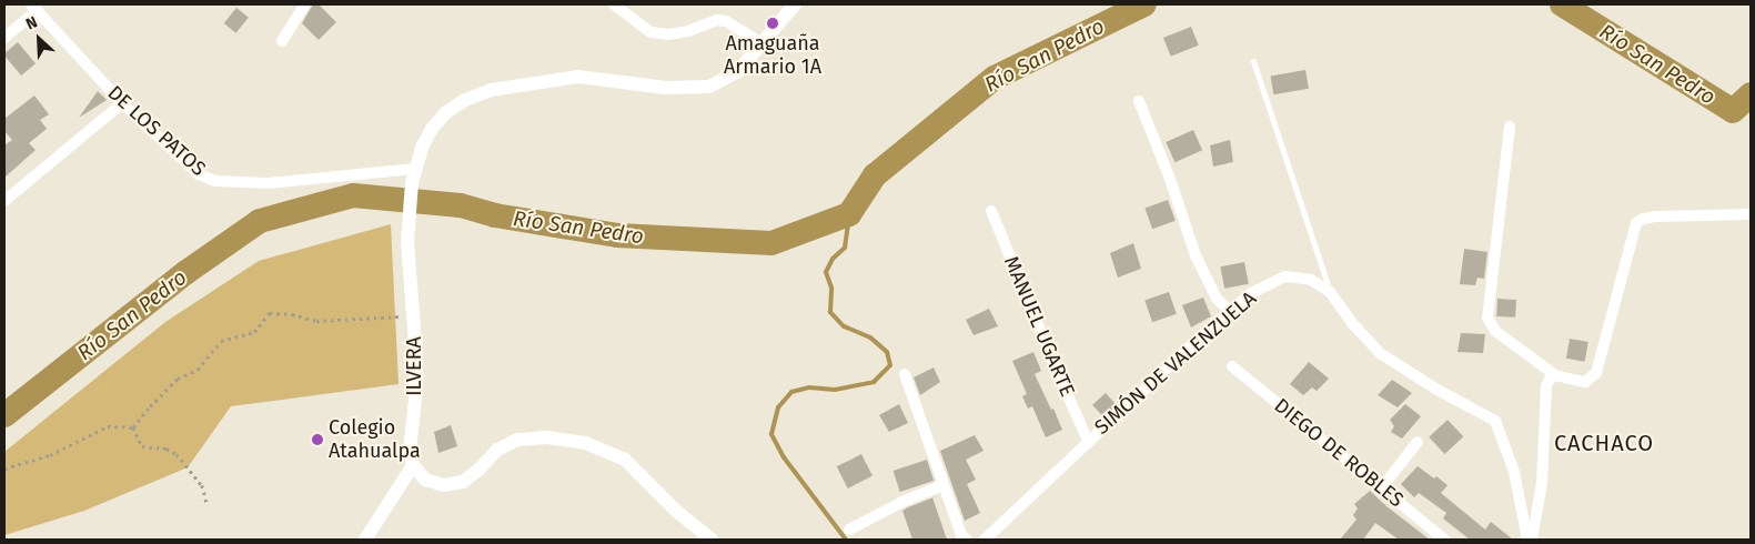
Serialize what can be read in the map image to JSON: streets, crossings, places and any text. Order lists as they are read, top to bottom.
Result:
{
  "streets": {
    "street": [
      "DE LOS PATOS",
      "MANUEL UGARTE",
      "SIMÓN DE VALENZUELA",
      "ILVERA",
      "DIEGO DE ROBLES"
    ]
  },
  "crossings": [
    ["DE LOS PATOS", "ILVERA"],
    ["MANUEL UGARTE", "SIMÓN DE VALENZUELA"]
  ],
  "districts": ["CACHACO"],
  "water": ["Río San Pedro"],
  "places": ["Amaguaña Armario 1A", "Colegio Atahualpa"],
  "north": "top left"
}
